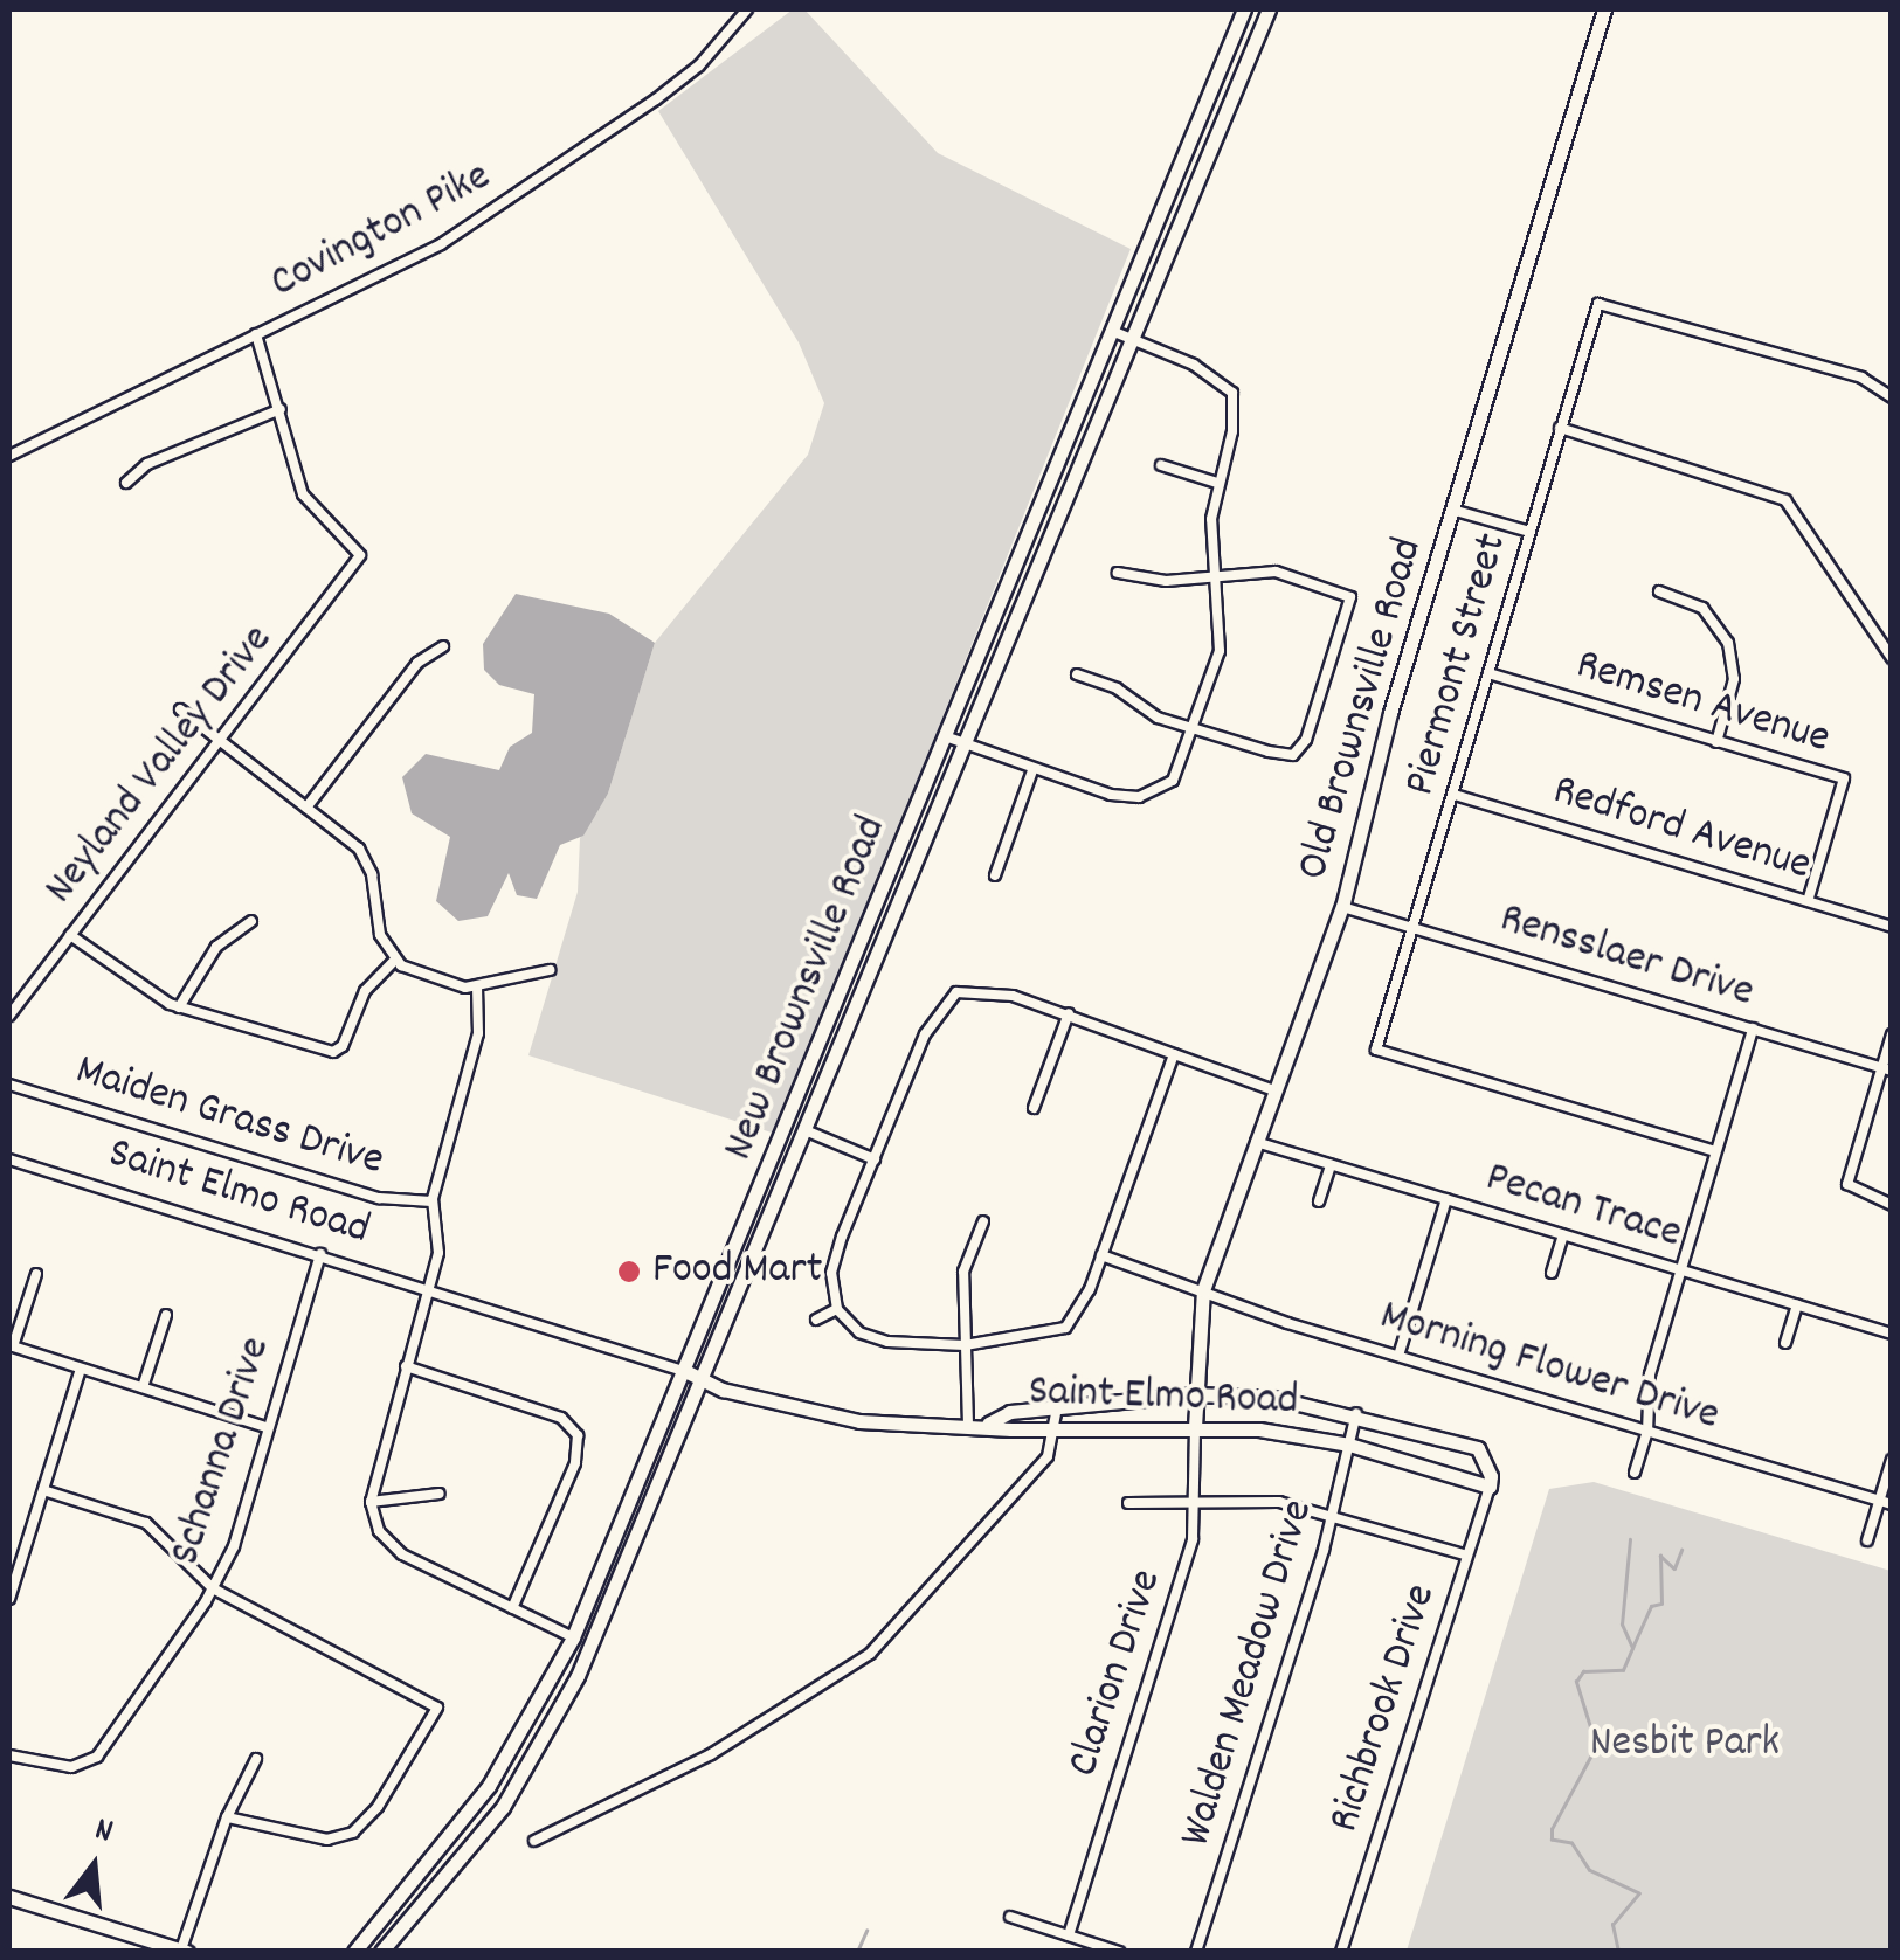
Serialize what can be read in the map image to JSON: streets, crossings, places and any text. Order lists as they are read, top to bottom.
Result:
{
  "streets": {
    "main road": ["Old Brownsville Road", "New Brownsville Road", "Saint Elmo Road"],
    "street": [
      "Covington Pike",
      "Piermont Street",
      "Remsen Avenue",
      "Neyland Valley Drive",
      "Redford Avenue",
      "Rensslaer Drive",
      "Maiden Grass Drive",
      "Pecan Trace",
      "Morning Flower Drive",
      "Schanna Drive",
      "Clarion Drive",
      "Walden Meadow Drive",
      "Richbrook Drive"
    ]
  },
  "crossings": [
    ["Piermont Street", "Remsen Avenue"],
    ["Piermont Street", "Redford Avenue"],
    ["Piermont Street", "Rensslaer Drive"],
    ["Remsen Avenue", "Redford Avenue"],
    ["Old Brownsville Road", "Rensslaer Drive"],
    ["Old Brownsville Road", "Saint Elmo Road"],
    ["Old Brownsville Road", "Pecan Trace"],
    ["Old Brownsville Road", "Morning Flower Drive"],
    ["Old Brownsville Road", "Clarion Drive"],
    ["New Brownsville Road", "Saint Elmo Road"],
    ["Saint Elmo Road", "Schanna Drive"],
    ["Saint Elmo Road", "Clarion Drive"],
    ["Saint Elmo Road", "Walden Meadow Drive"],
    ["Saint Elmo Road", "Richbrook Drive"]
  ],
  "parks": ["Nesbit Park"],
  "places": ["Food Mart"],
  "north": "top"
}
